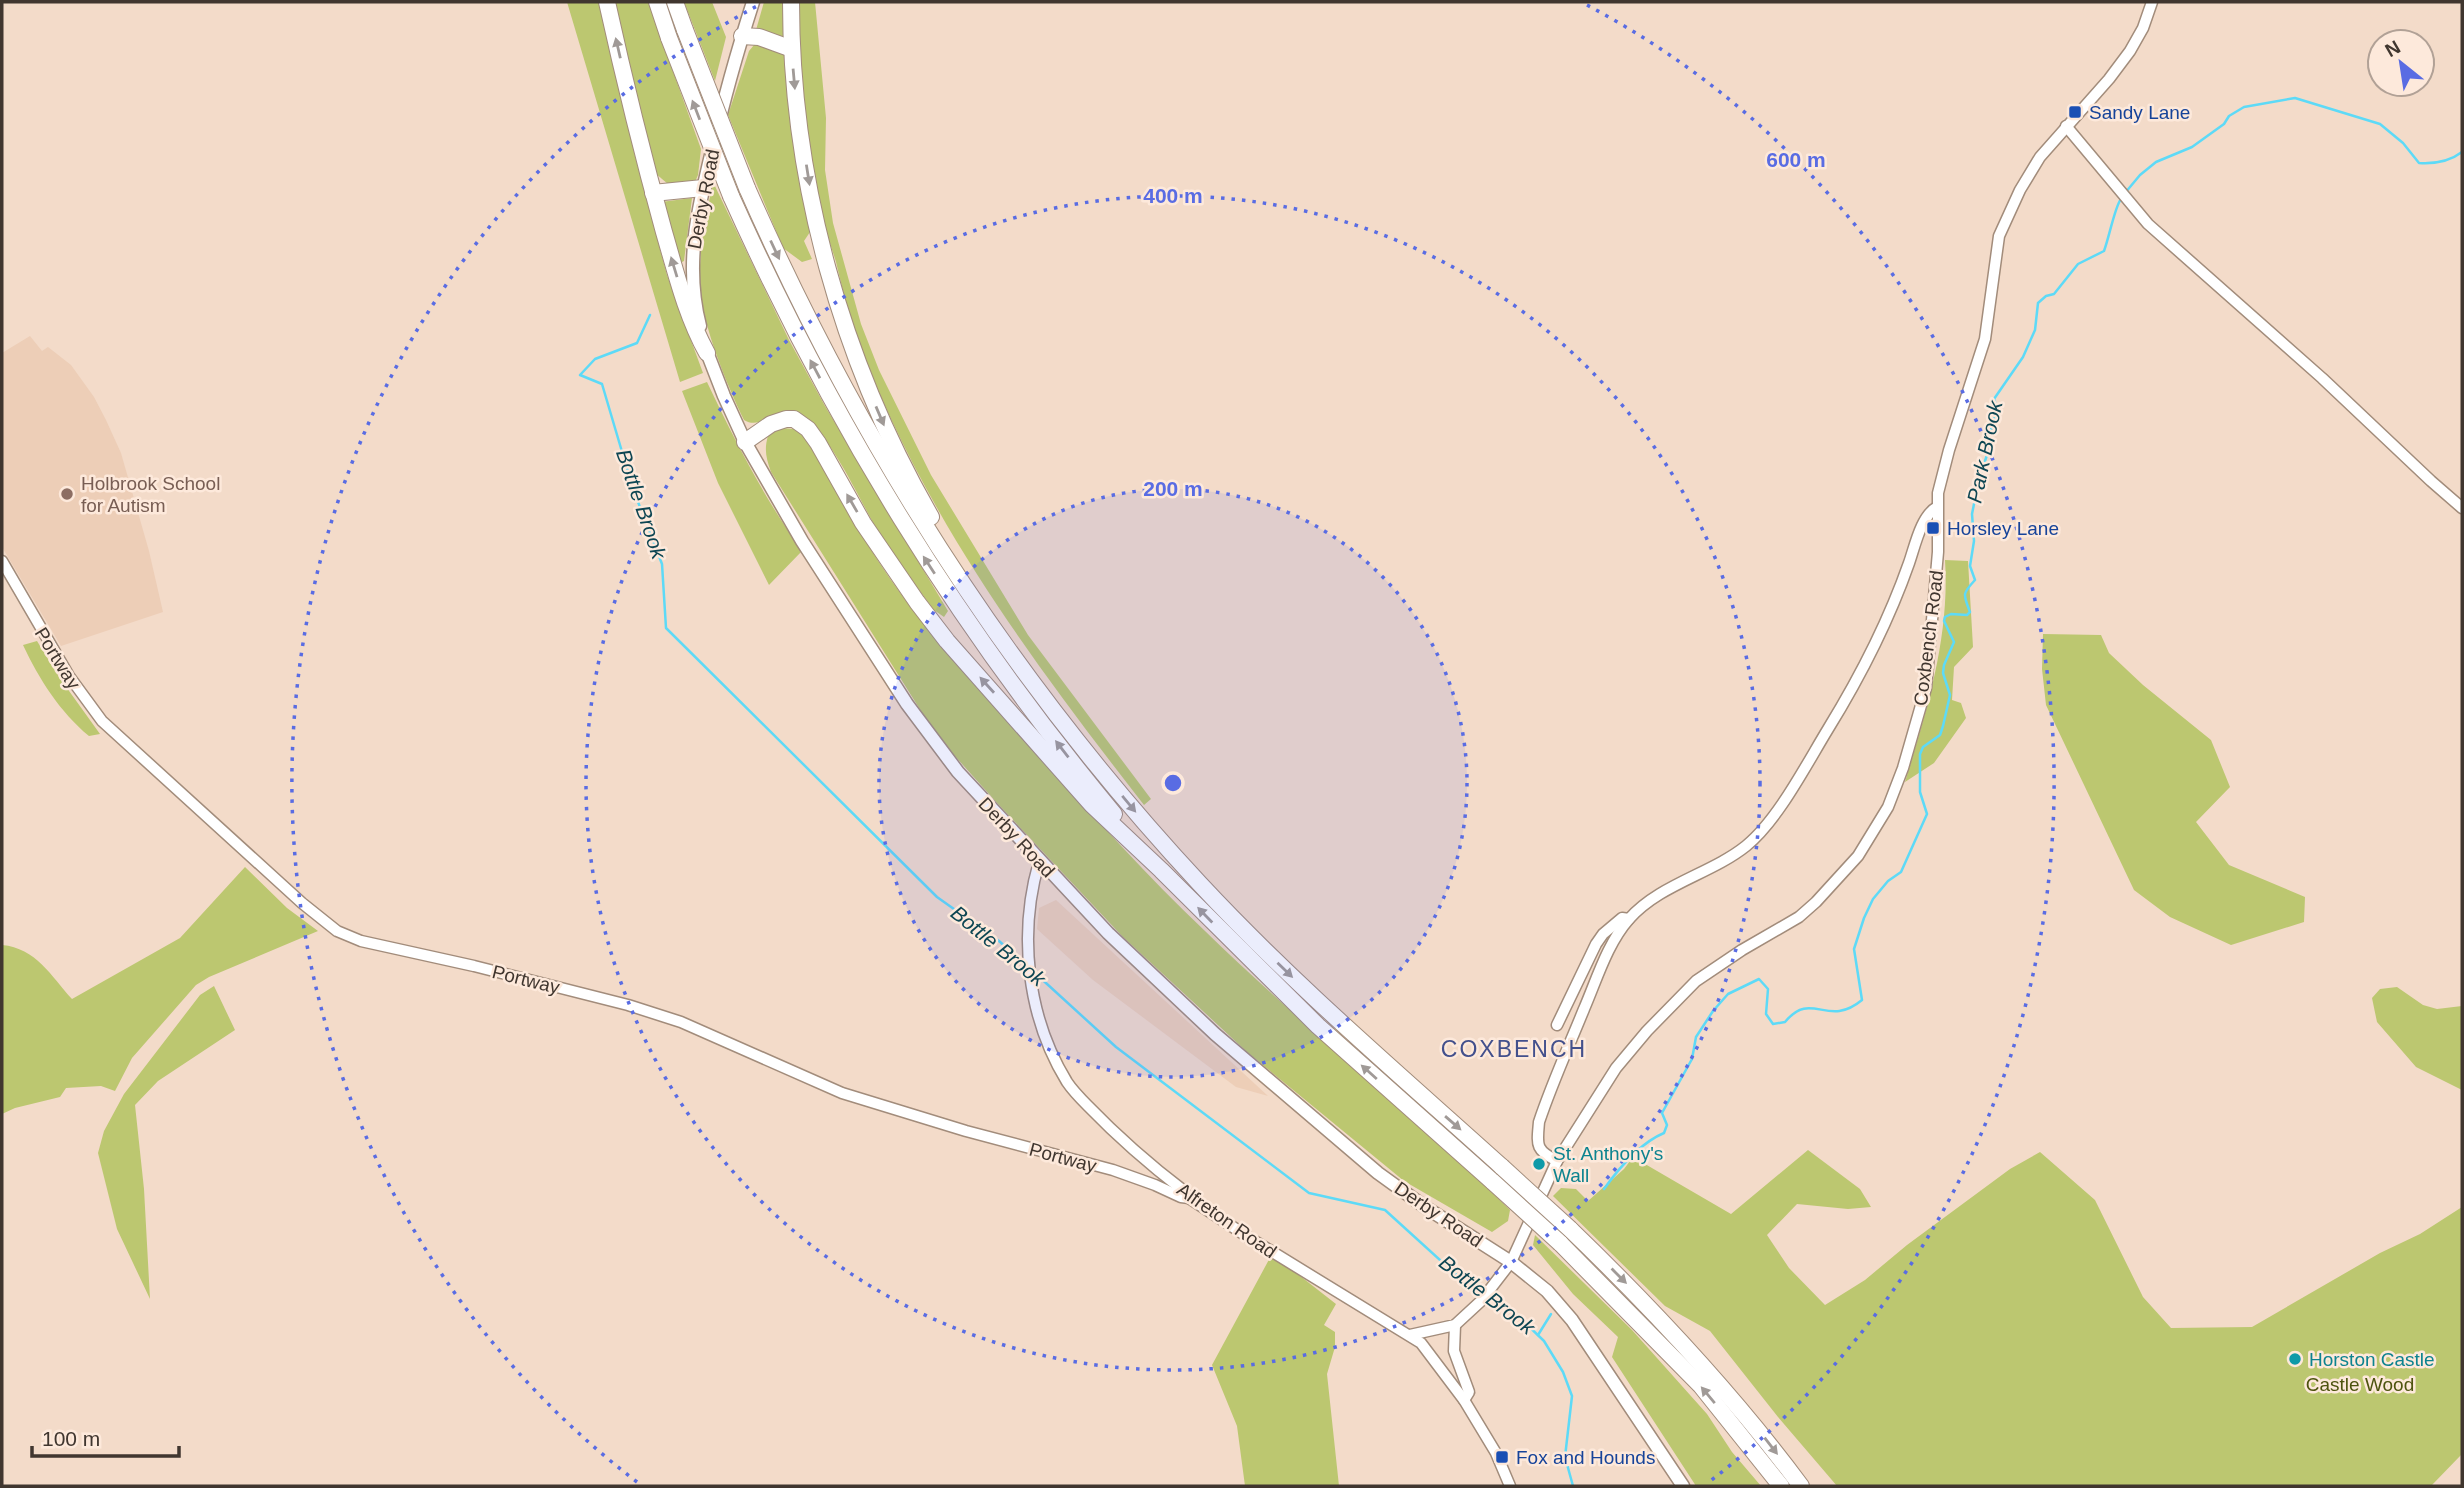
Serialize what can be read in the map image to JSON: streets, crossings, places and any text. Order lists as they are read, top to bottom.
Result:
{
  "streets": {
    "main road": ["Derby Road"],
    "street": ["Coxbench Road", "Portway", "Alfreton Road"]
  },
  "crossings": [
    ["Derby Road", "Coxbench Road"],
    ["Derby Road", "Alfreton Road"],
    ["Portway", "Alfreton Road"]
  ],
  "districts": ["COXBENCH"],
  "water": ["Park Brook", "Bottle Brook"],
  "parks": ["Castle Wood"],
  "places": {
    "transit": ["Sandy Lane", "Horsley Lane", "Fox and Hounds"],
    "other": ["Holbrook School for Autism", "St. Anthony's Wall", "Horston Castle"]
  },
  "scale_bar": "100 m",
  "north": "top left",
  "rings": ["600 m", "400 m", "200 m"]
}
